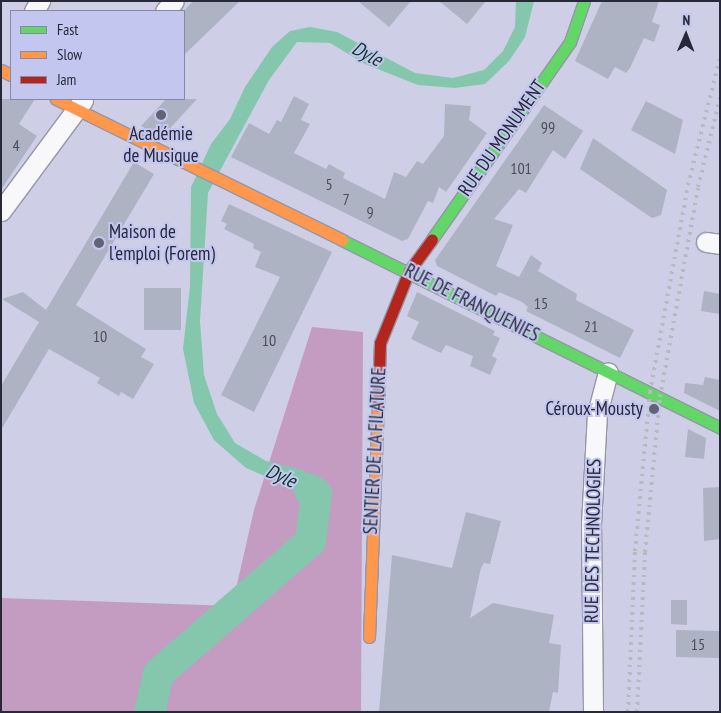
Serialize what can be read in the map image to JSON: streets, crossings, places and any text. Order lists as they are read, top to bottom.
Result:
{
  "streets": {
    "street": [
      "RUE DU MONUMENT",
      "RUE DE FRANQUENIES",
      "SENTIER DE LA FILATURE",
      "RUE DES TECHNOLOGIES"
    ]
  },
  "crossings": [
    ["RUE DU MONUMENT", "RUE DE FRANQUENIES"],
    ["RUE DU MONUMENT", "SENTIER DE LA FILATURE"],
    ["RUE DE FRANQUENIES", "SENTIER DE LA FILATURE"],
    ["RUE DE FRANQUENIES", "RUE DES TECHNOLOGIES"]
  ],
  "water": ["Dyle"],
  "places": ["Académie de Musique", "Maison de l'emploi (Forem)", "Céroux-Mousty"],
  "house_numbers": [
    "99",
    "4",
    "101",
    "5",
    "7",
    "9",
    "15",
    "21",
    "10",
    "10",
    "15"
  ],
  "legend": ["Fast", "Slow", "Jam"],
  "north": "top"
}
